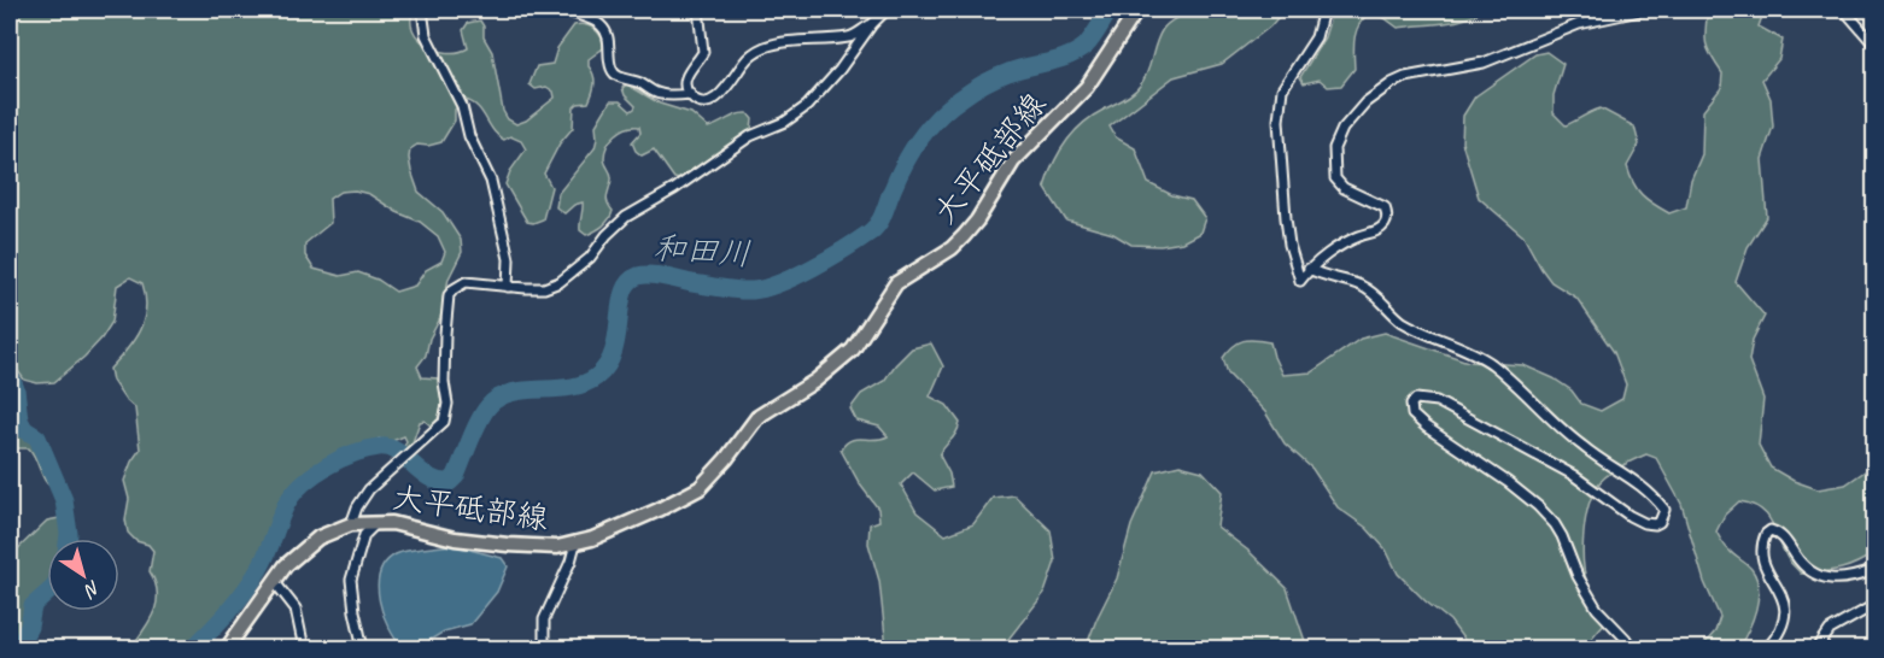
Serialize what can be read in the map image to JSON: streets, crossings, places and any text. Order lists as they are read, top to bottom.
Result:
{
  "streets": {
    "main road": ["大平砥部線"]
  },
  "water": ["和田川"],
  "north": "bottom right"
}
